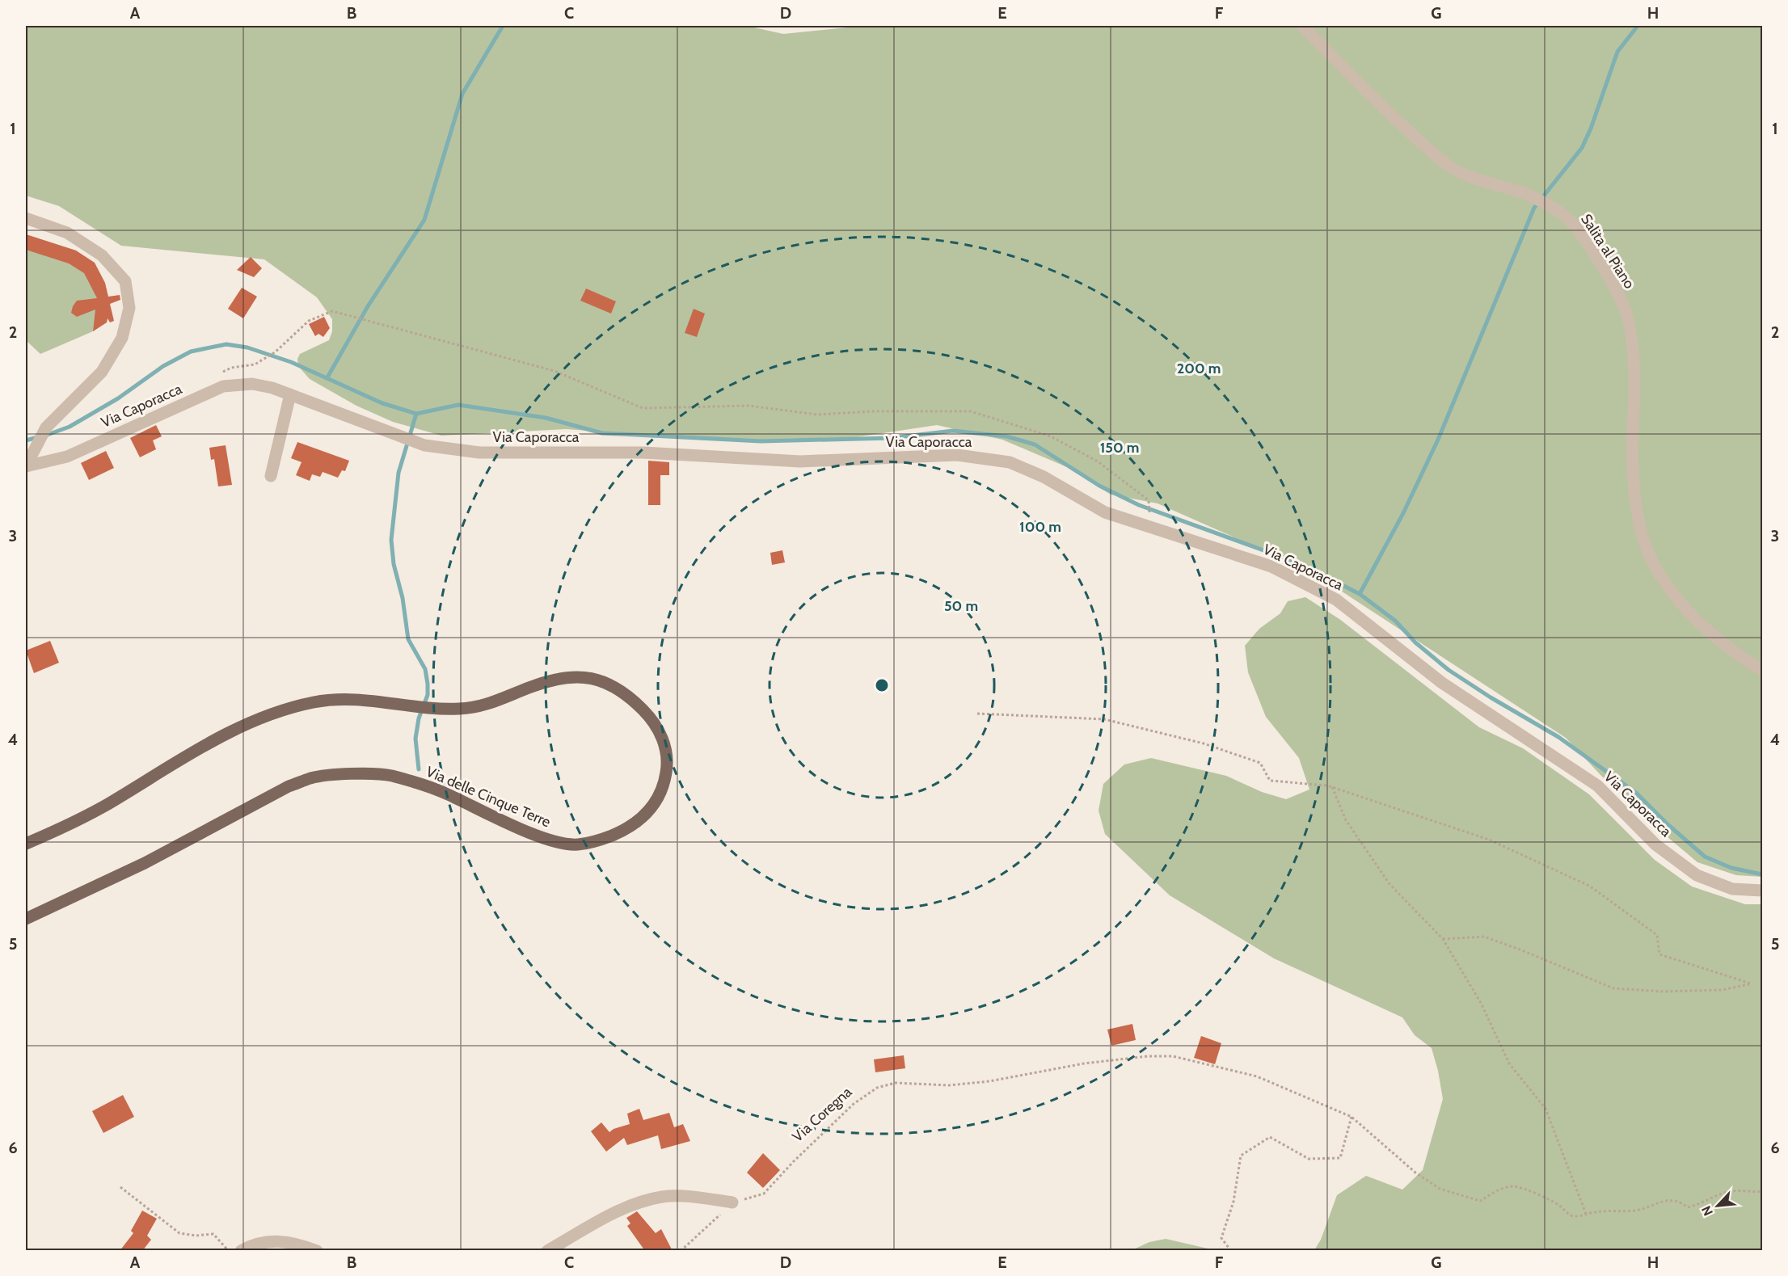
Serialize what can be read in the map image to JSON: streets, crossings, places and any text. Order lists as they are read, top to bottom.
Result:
{
  "streets": {
    "main road": ["Via delle Cinque Terre"],
    "street": ["Salita al Piano", "Via Caporacca"],
    "path": ["Via Coregna"]
  },
  "north": "bottom left",
  "grid": {
    "columns": [
      "A",
      "B",
      "C",
      "D",
      "E",
      "F",
      "G",
      "H"
    ],
    "rows": [
      "1",
      "2",
      "3",
      "4",
      "5",
      "6"
    ]
  },
  "rings": [
    "200 m",
    "150 m",
    "100 m",
    "50 m"
  ]
}
